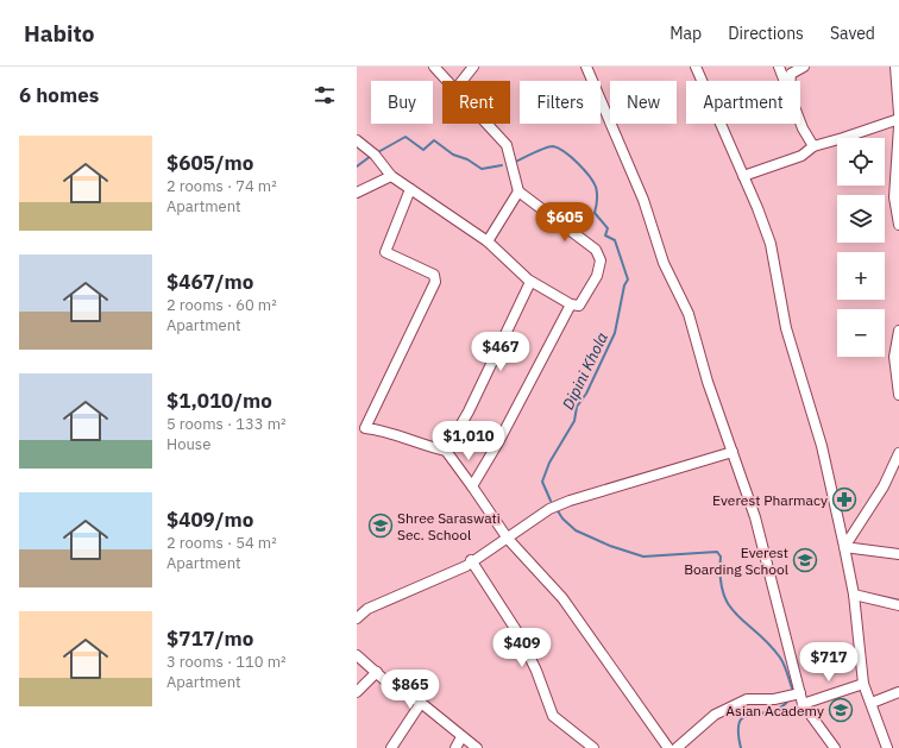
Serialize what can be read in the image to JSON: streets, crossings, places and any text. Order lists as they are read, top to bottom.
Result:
{
  "water": ["Dipini Khola"],
  "places": {
    "pharmacy": ["Everest Pharmacy"],
    "school or university": ["Shree Saraswati Sec. School", "Everest Boarding School", "Asian Academy"]
  },
  "page": {
    "header": "Habito",
    "nav": ["Map", "Directions", "Saved"],
    "heading": "6 homes",
    "chip": [
      "Buy",
      "Rent",
      "Filters",
      "New",
      "Apartment"
    ],
    "list": [
      {
        "name": "$605/mo",
        "note": "2 rooms · 74 m² · Apartment"
      },
      {
        "name": "$467/mo",
        "note": "2 rooms · 60 m² · Apartment"
      },
      {
        "name": "$1,010/mo",
        "note": "5 rooms · 133 m² · House"
      },
      {
        "name": "$409/mo",
        "note": "2 rooms · 54 m² · Apartment"
      },
      {
        "name": "$717/mo",
        "note": "3 rooms · 110 m² · Apartment"
      }
    ],
    "map_buttons": ["+", "−"],
    "price": [
      "$605",
      "$467",
      "$1,010",
      "$409",
      "$717",
      "$865"
    ]
  }
}
